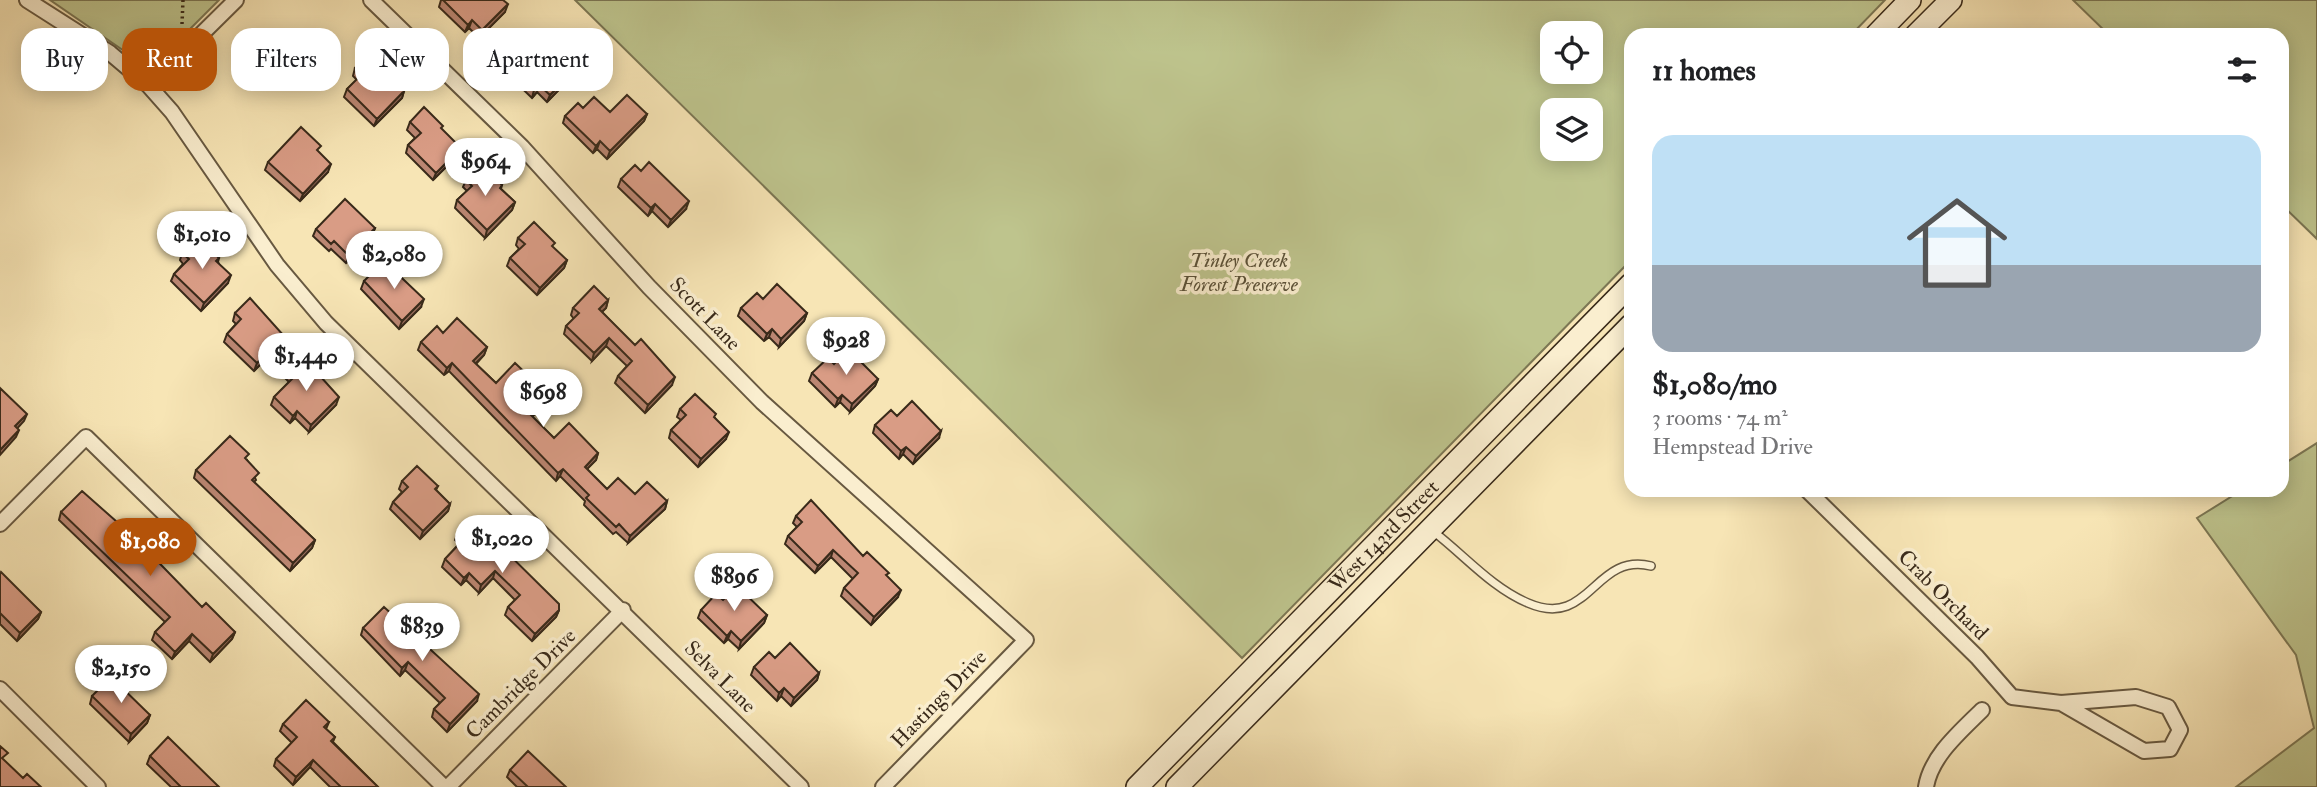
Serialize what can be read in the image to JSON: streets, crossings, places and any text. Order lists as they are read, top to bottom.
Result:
{
  "streets": {
    "main road": ["West 143rd Street"],
    "street": [
      "Scott Lane",
      "Crab Orchard",
      "Selva Lane",
      "Cambridge Drive",
      "Hastings Drive"
    ]
  },
  "crossings": [
    ["Scott Lane", "Hastings Drive"],
    ["Selva Lane", "Cambridge Drive"]
  ],
  "parks": ["Tinley Creek Forest Preserve"],
  "page": {
    "chip": [
      "Buy",
      "Rent",
      "Filters",
      "New",
      "Apartment"
    ],
    "heading": "11 homes",
    "list": [
      {
        "name": "$1,080/mo",
        "note": "3 rooms · 74 m² · Hempstead Drive"
      }
    ],
    "price": [
      "$964",
      "$1,010",
      "$2,080",
      "$928",
      "$1,440",
      "$698",
      "$1,020",
      "$1,080",
      "$896",
      "$839",
      "$2,150"
    ]
  }
}
